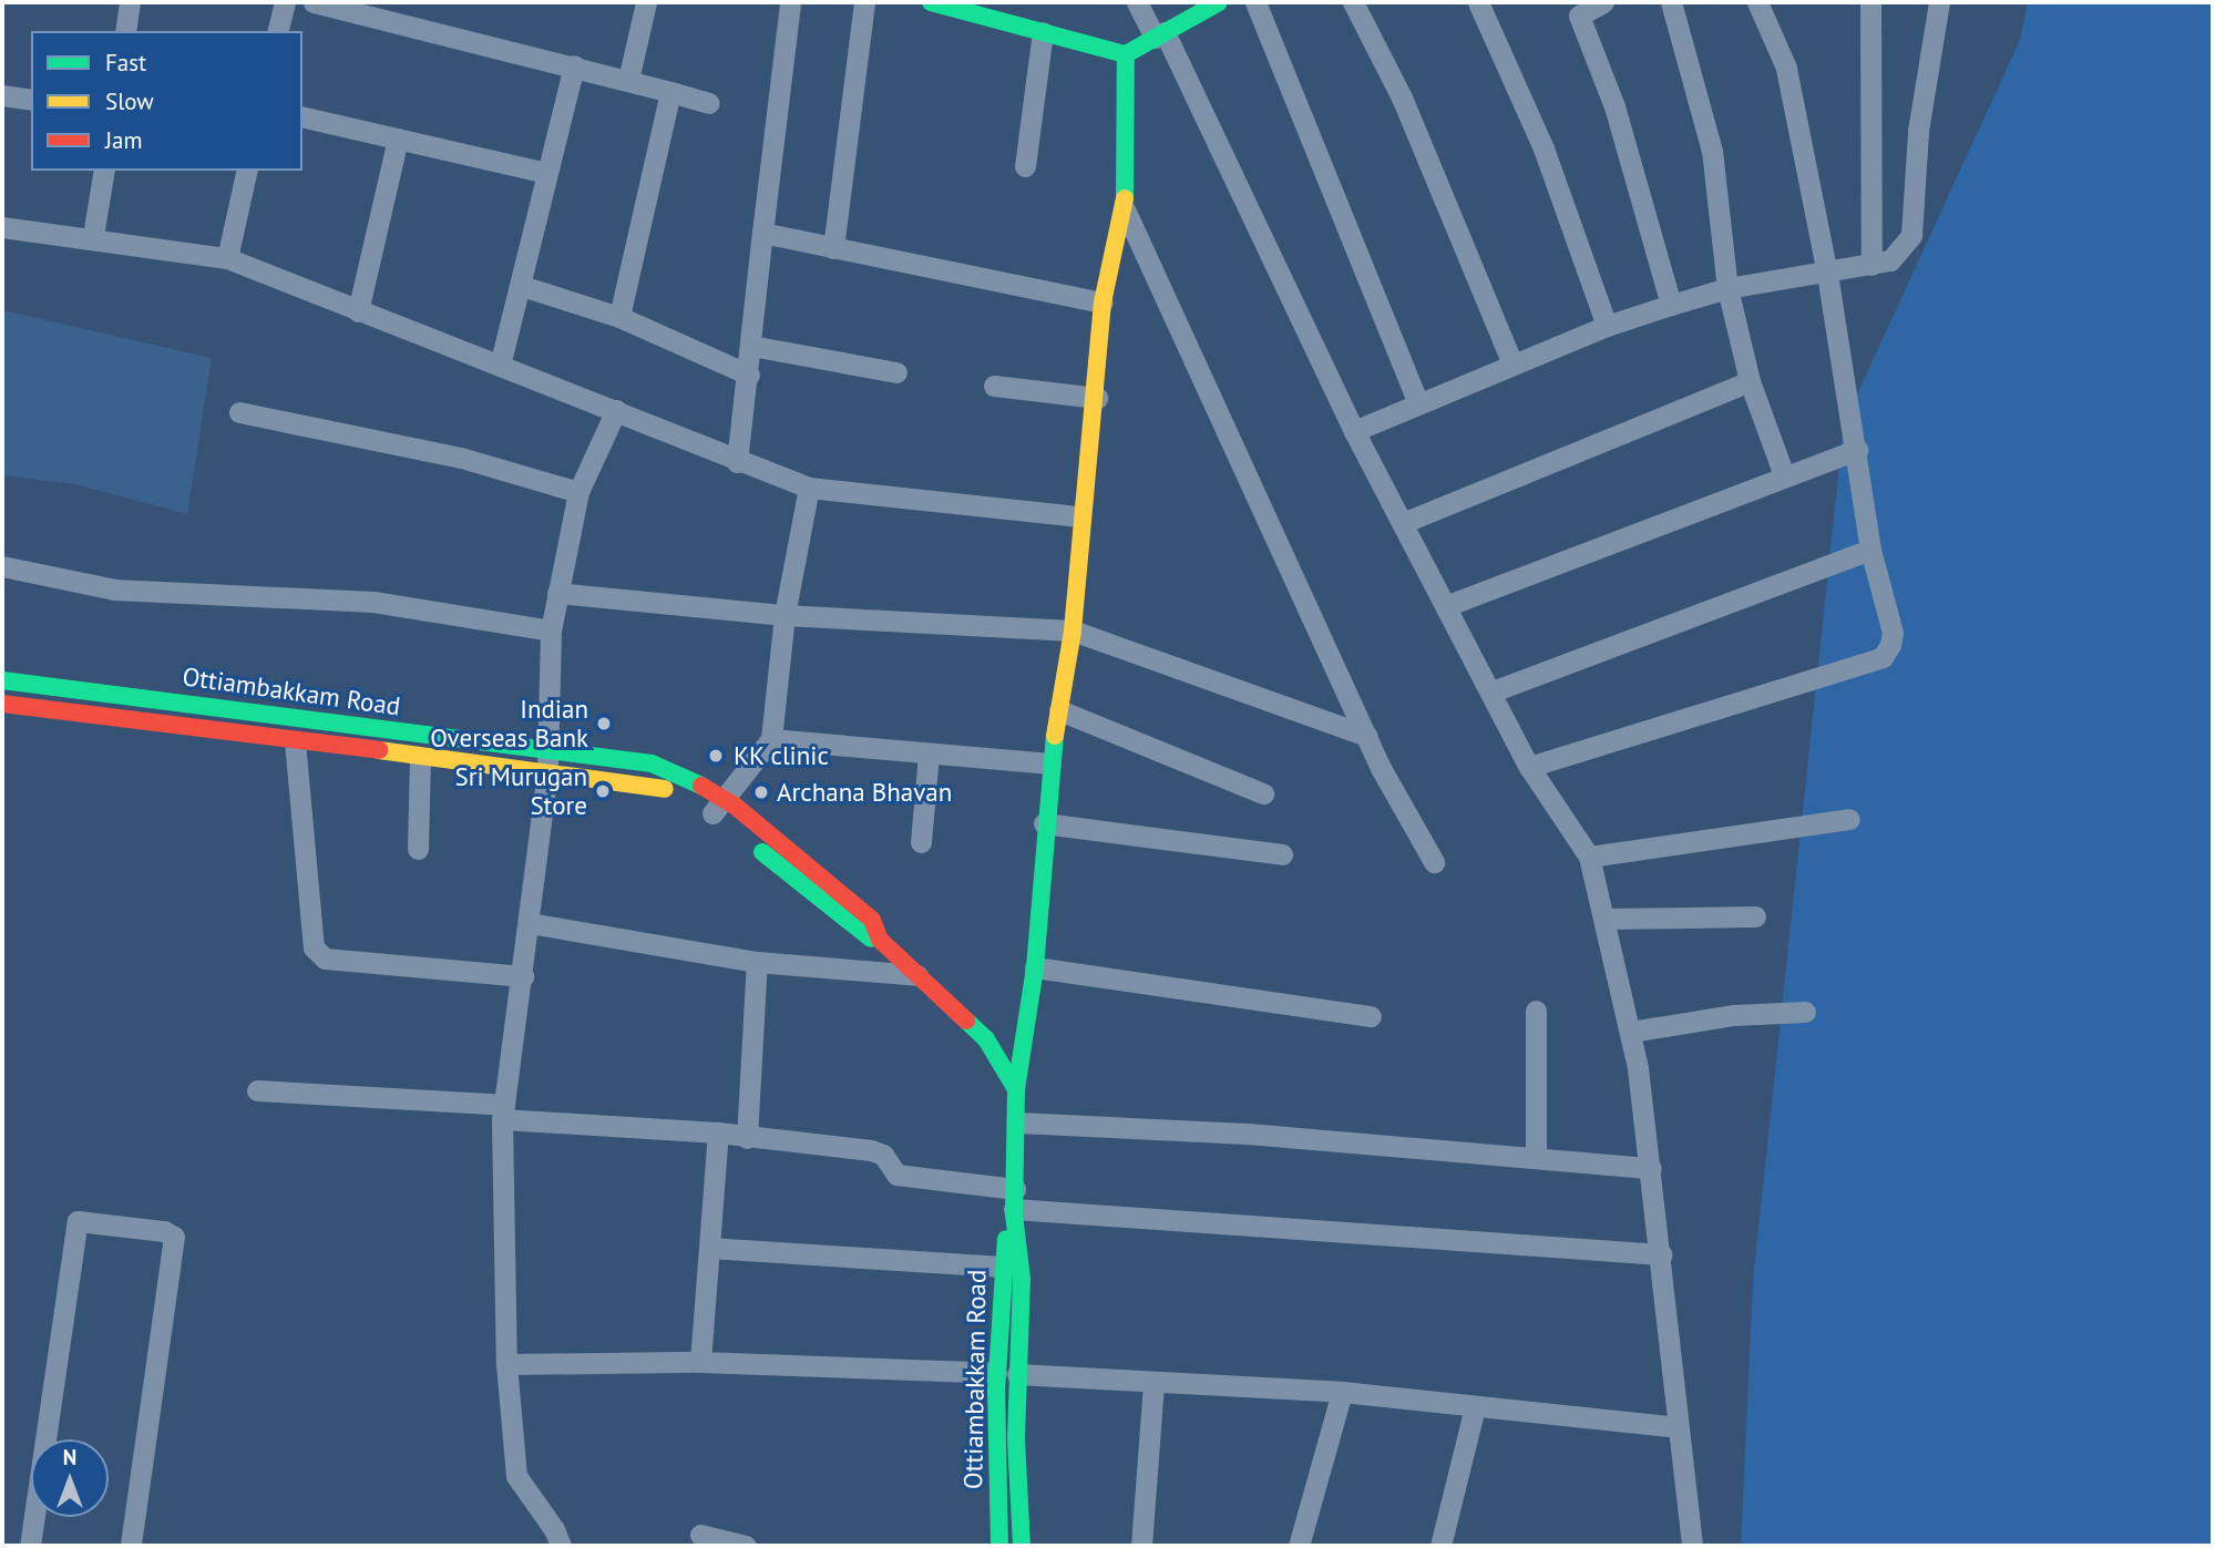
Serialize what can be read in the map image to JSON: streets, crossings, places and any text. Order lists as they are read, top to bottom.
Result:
{
  "streets": {
    "street": ["Ottiambakkam Road"]
  },
  "places": [
    "Indian Overseas Bank",
    "KK clinic",
    "Sri Murugan Store",
    "Archana Bhavan"
  ],
  "legend": ["Fast", "Slow", "Jam"],
  "north": "top"
}
